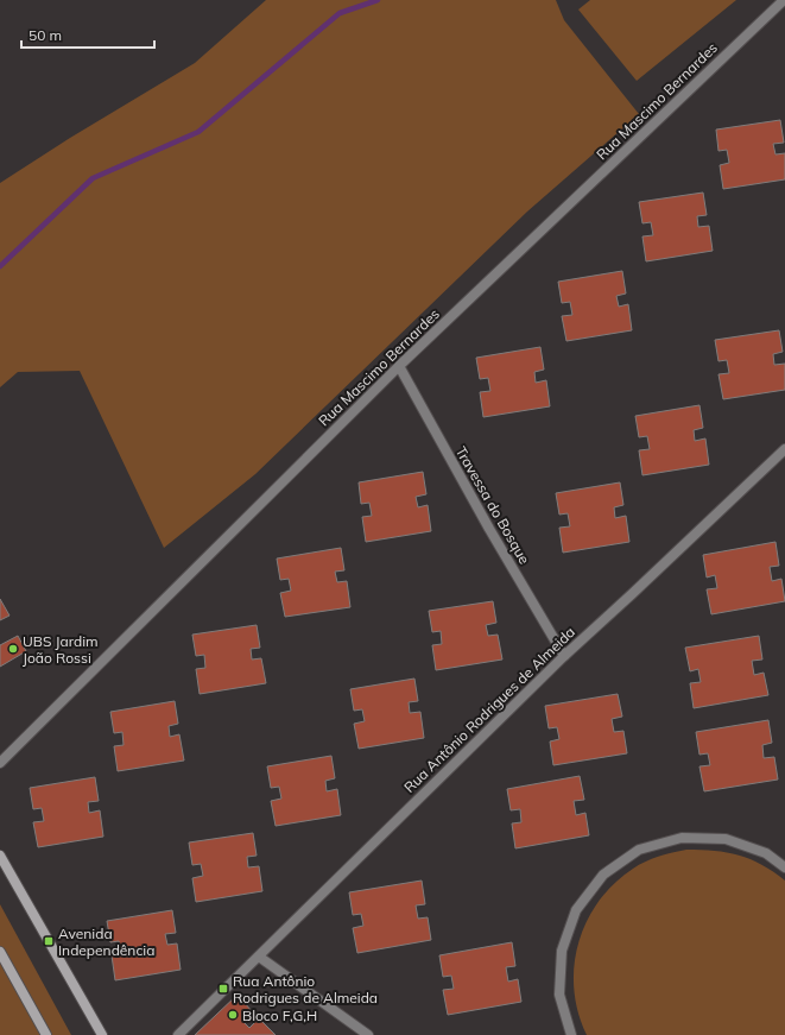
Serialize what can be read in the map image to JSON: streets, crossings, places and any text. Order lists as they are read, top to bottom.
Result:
{
  "streets": {
    "street": ["Rua Mascimo Bernardes", "Travessa do Bosque", "Rua Antônio Rodrigues de Almeida"]
  },
  "crossings": [
    ["Rua Mascimo Bernardes", "Travessa do Bosque"],
    ["Travessa do Bosque", "Rua Antônio Rodrigues de Almeida"]
  ],
  "places": {
    "other": ["UBS Jardim João Rossi", "Bloco F,G,H"],
    "transit": ["Avenida Independência", "Rua Antônio Rodrigues de Almeida"]
  },
  "scale_bar": "50 m"
}
